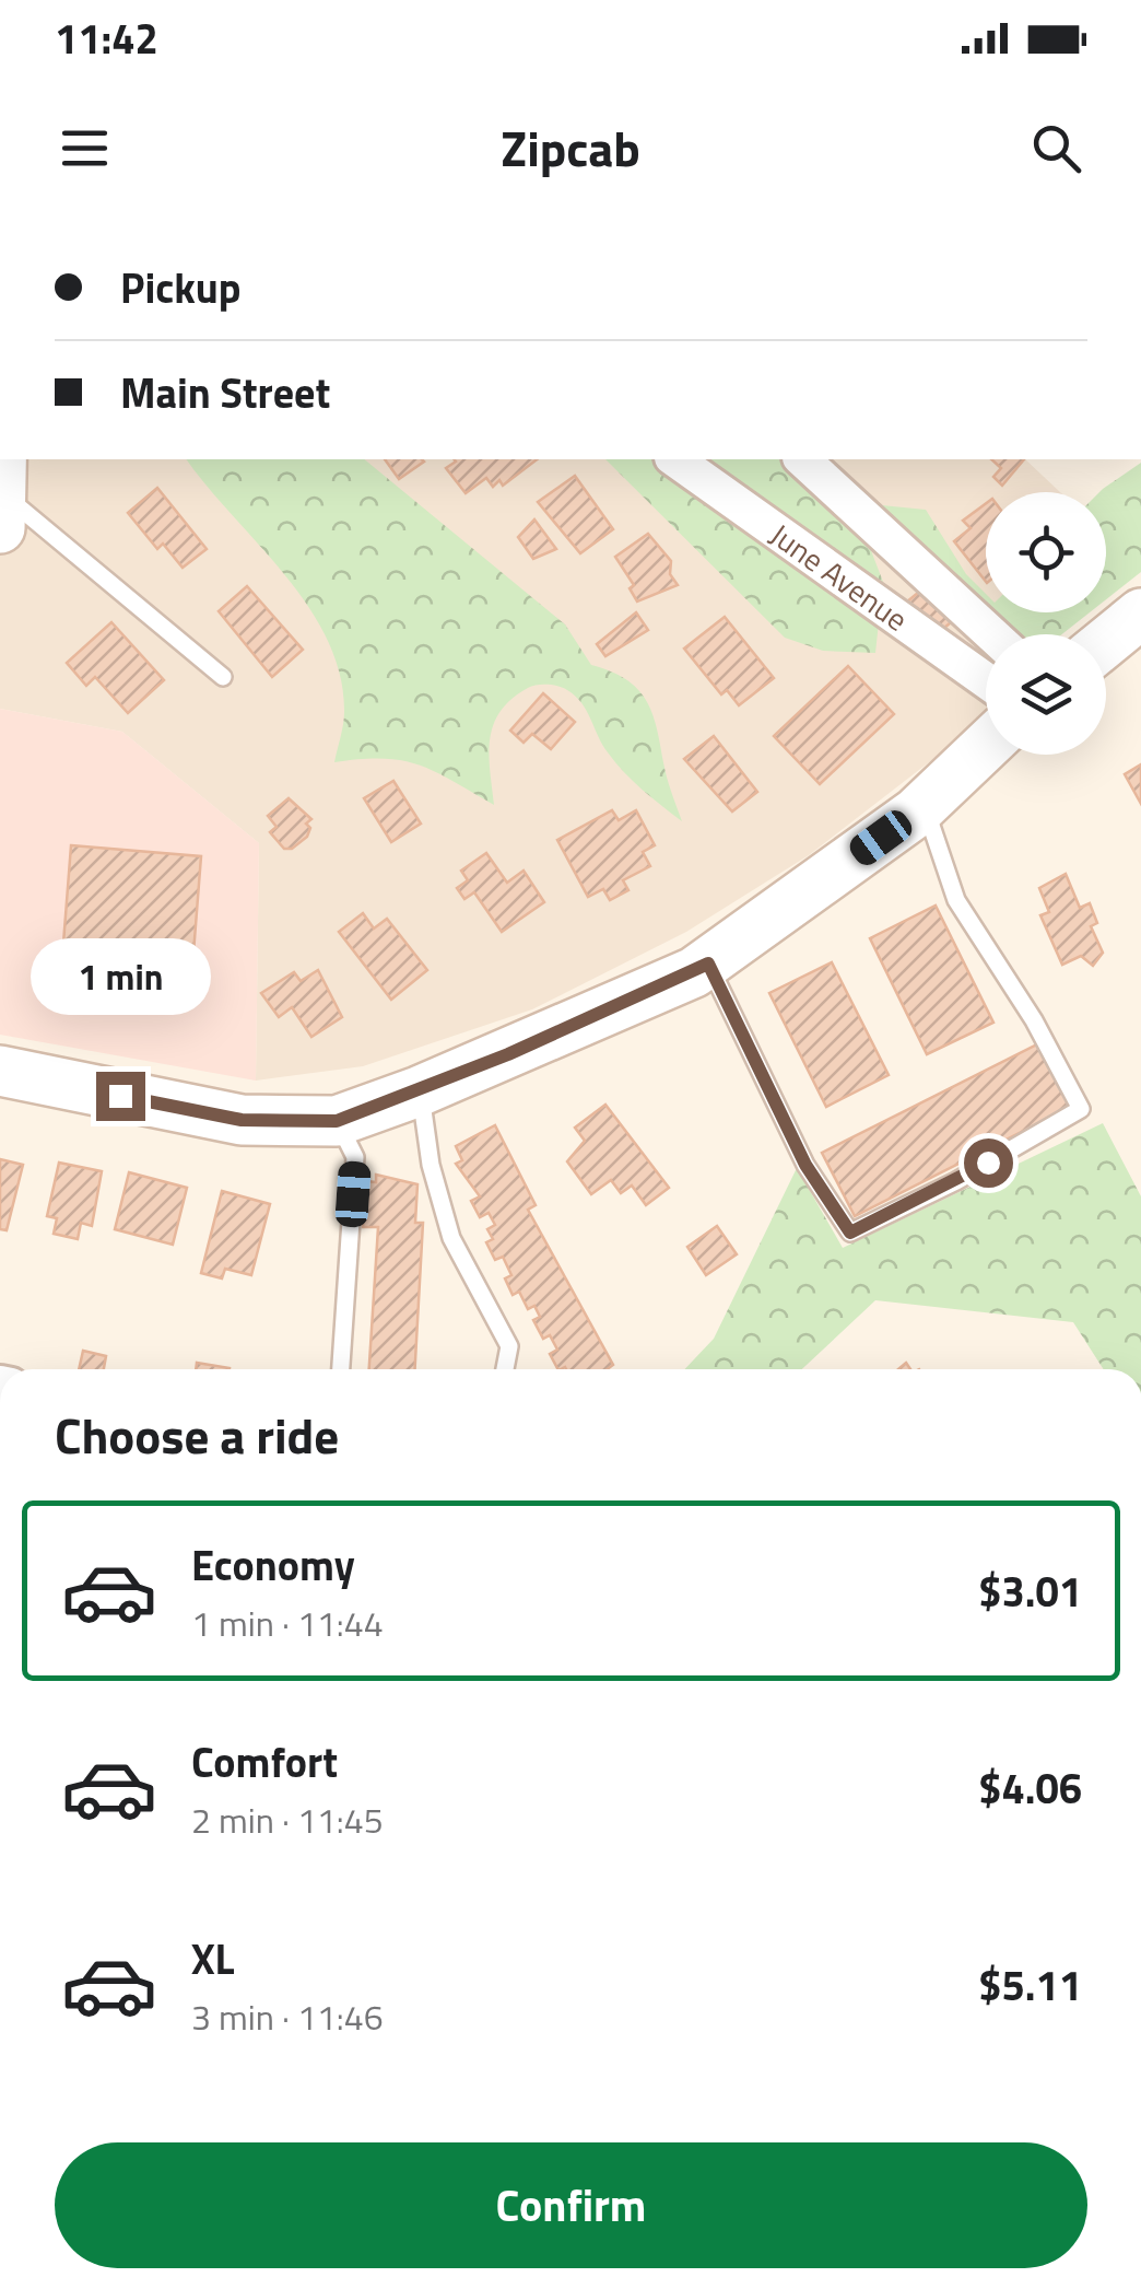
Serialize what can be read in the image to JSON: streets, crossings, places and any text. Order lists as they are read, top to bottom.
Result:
{
  "streets": {
    "street": ["June Avenue"]
  },
  "page": {
    "status": "11:42",
    "header": "Zipcab",
    "banner": ["Pickup", "Main Street"],
    "bubble": "1 min",
    "heading": "Choose a ride",
    "list": [
      {
        "name": "Economy",
        "note": "1 min · 11:44",
        "value": "$3.01"
      },
      {
        "name": "Comfort",
        "note": "2 min · 11:45",
        "value": "$4.06"
      },
      {
        "name": "XL",
        "note": "3 min · 11:46",
        "value": "$5.11"
      }
    ],
    "buttons": "Confirm"
  }
}
